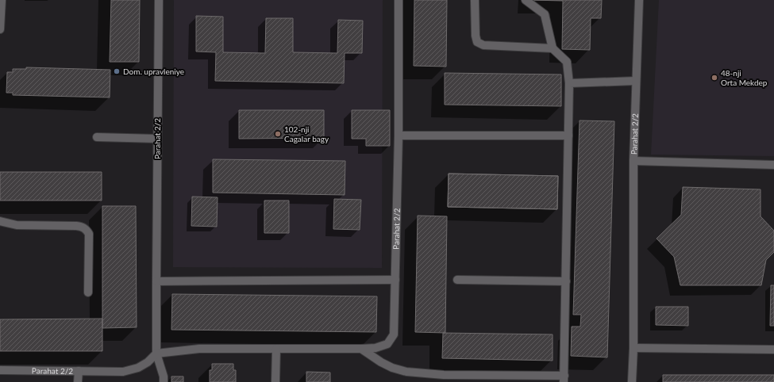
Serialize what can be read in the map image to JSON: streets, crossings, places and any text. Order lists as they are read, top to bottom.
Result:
{
  "streets": {
    "street": ["Parahat 2/2"]
  },
  "places": ["Dom. upravleniye", "48-nji Orta Mekdep", "102-nji Cagalar bagy"]
}
